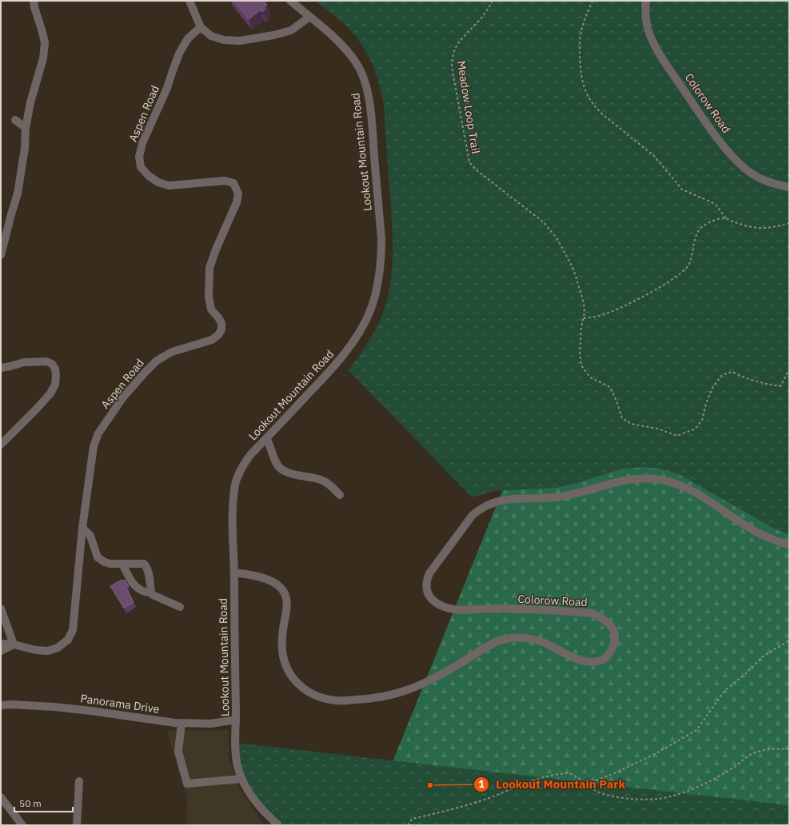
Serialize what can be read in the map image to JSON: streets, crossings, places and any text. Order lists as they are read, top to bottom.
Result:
{
  "streets": {
    "street": [
      "Colorow Road",
      "Aspen Road",
      "Lookout Mountain Road",
      "Panorama Drive"
    ],
    "path": ["Meadow Loop Trail"]
  },
  "crossings": [
    ["Colorow Road", "Lookout Mountain Road"],
    ["Lookout Mountain Road", "Panorama Drive"]
  ],
  "places": ["Lookout Mountain Park"],
  "scale_bar": "50 m"
}
